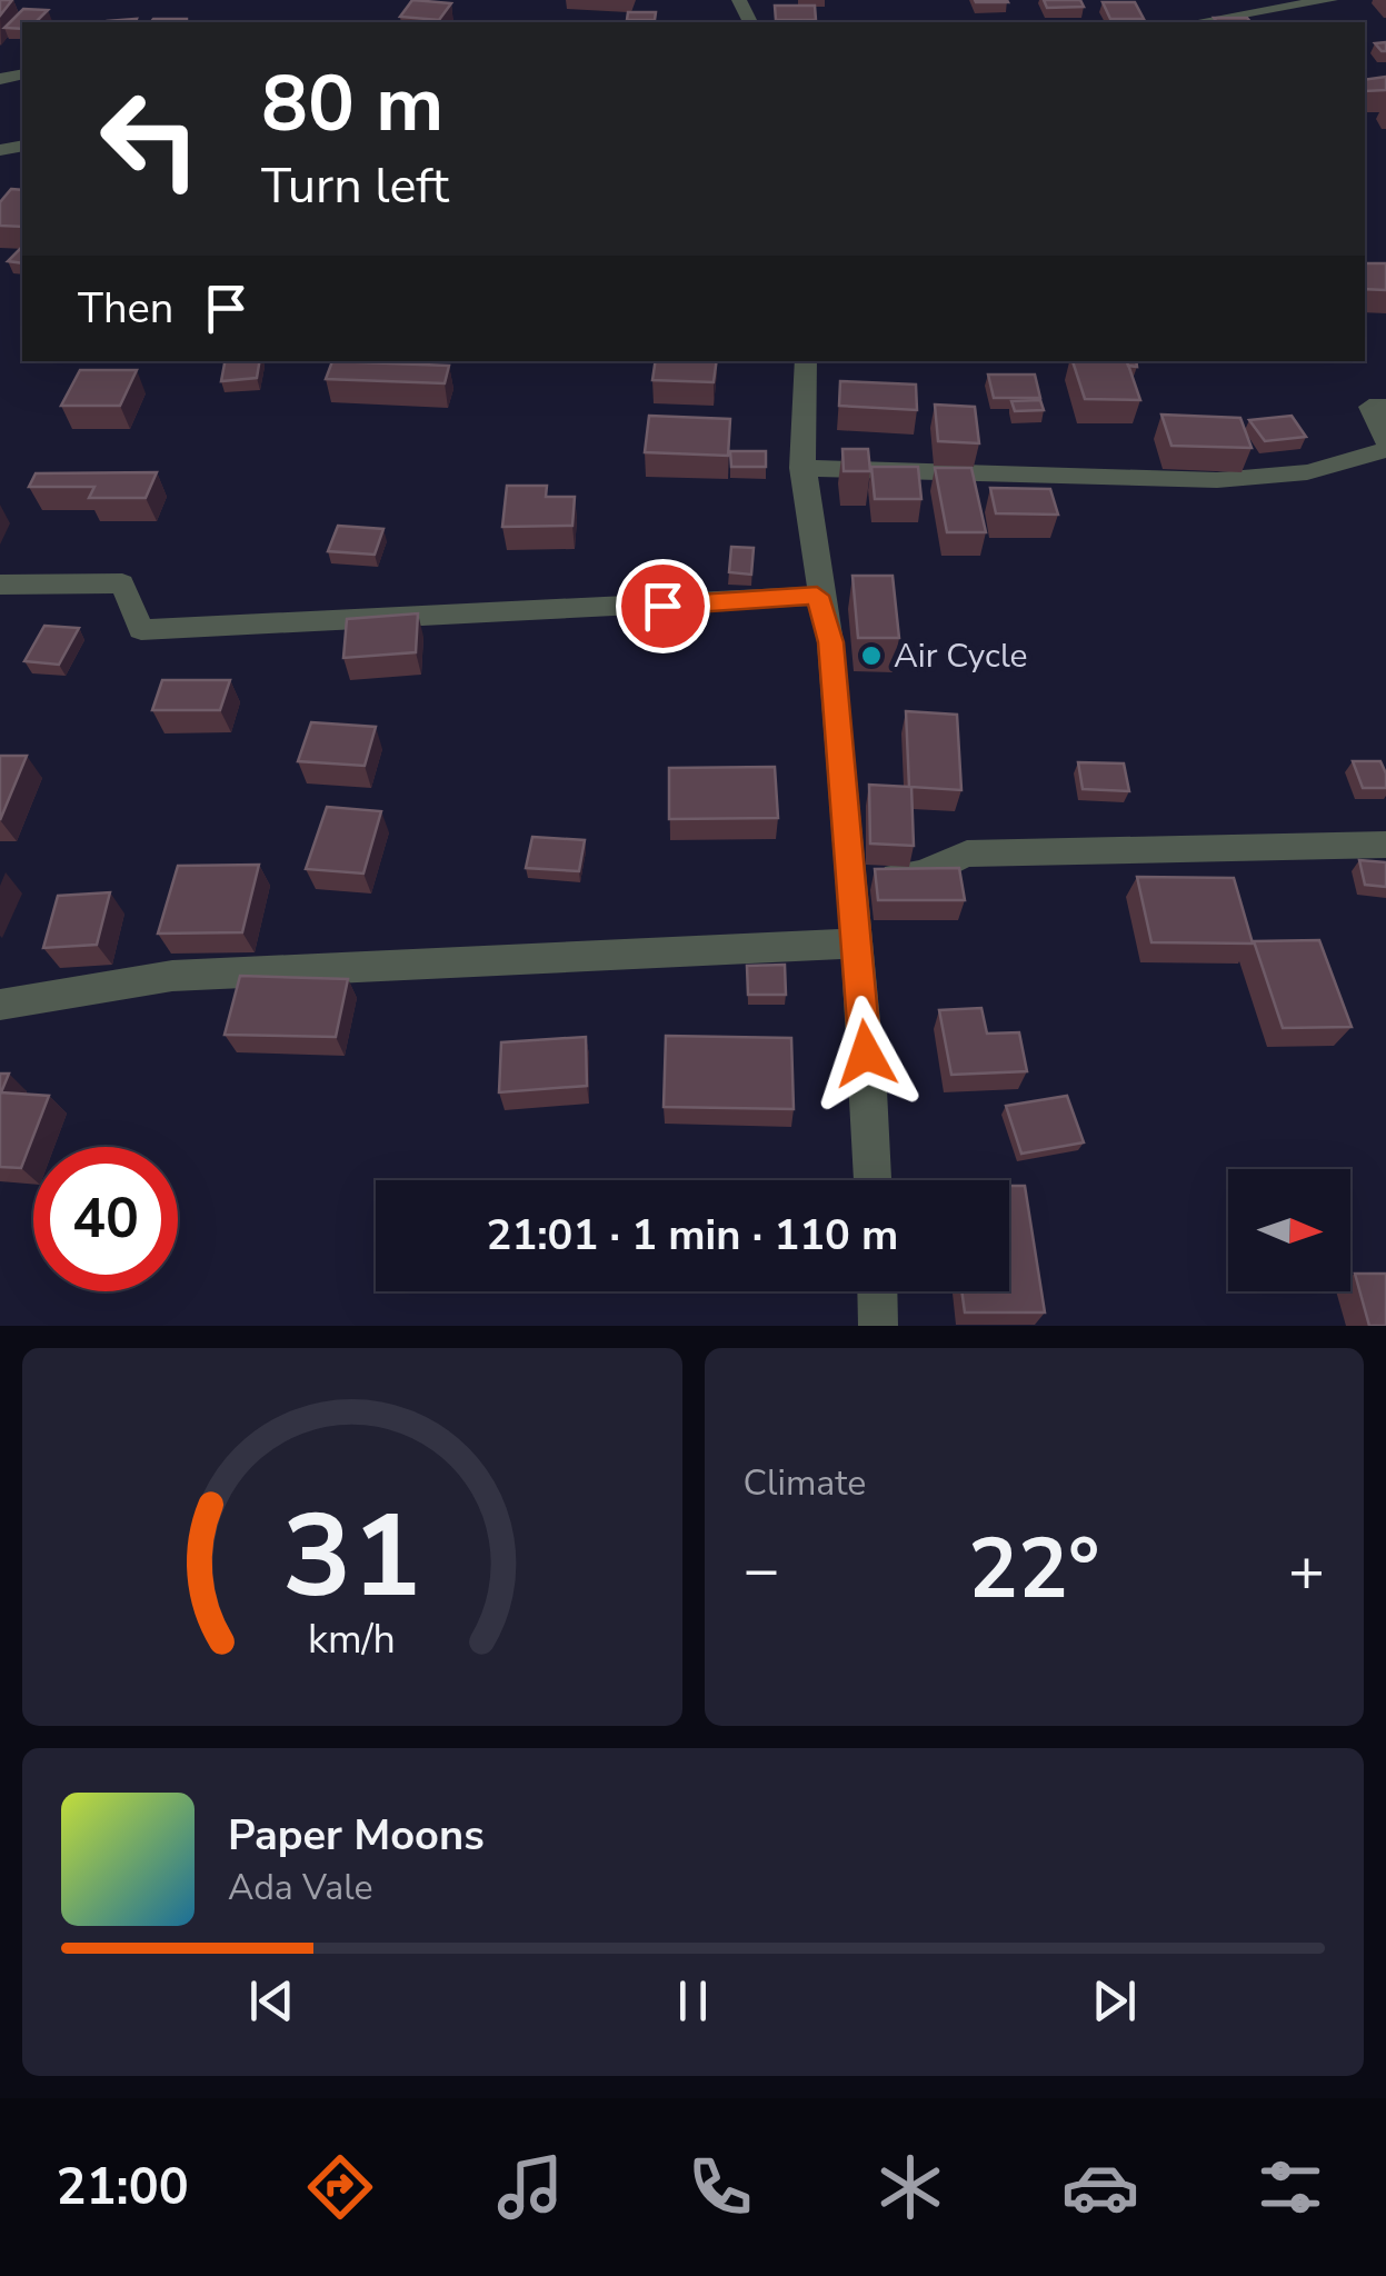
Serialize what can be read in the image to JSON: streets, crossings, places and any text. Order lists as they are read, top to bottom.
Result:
{
  "places": ["Air Cycle"],
  "north": "right",
  "page": {
    "turn": ["80 m", "Turn left"],
    "then": "Then",
    "limit": "40",
    "trip": "21:01 · 1 min · 110 m",
    "tile": "Climate",
    "heat": ["−", "22°", "+"],
    "song": ["Paper Moons", "Ada Vale"],
    "tabs": "21:00",
    "gauge": ["31", "km/h"]
  }
}
